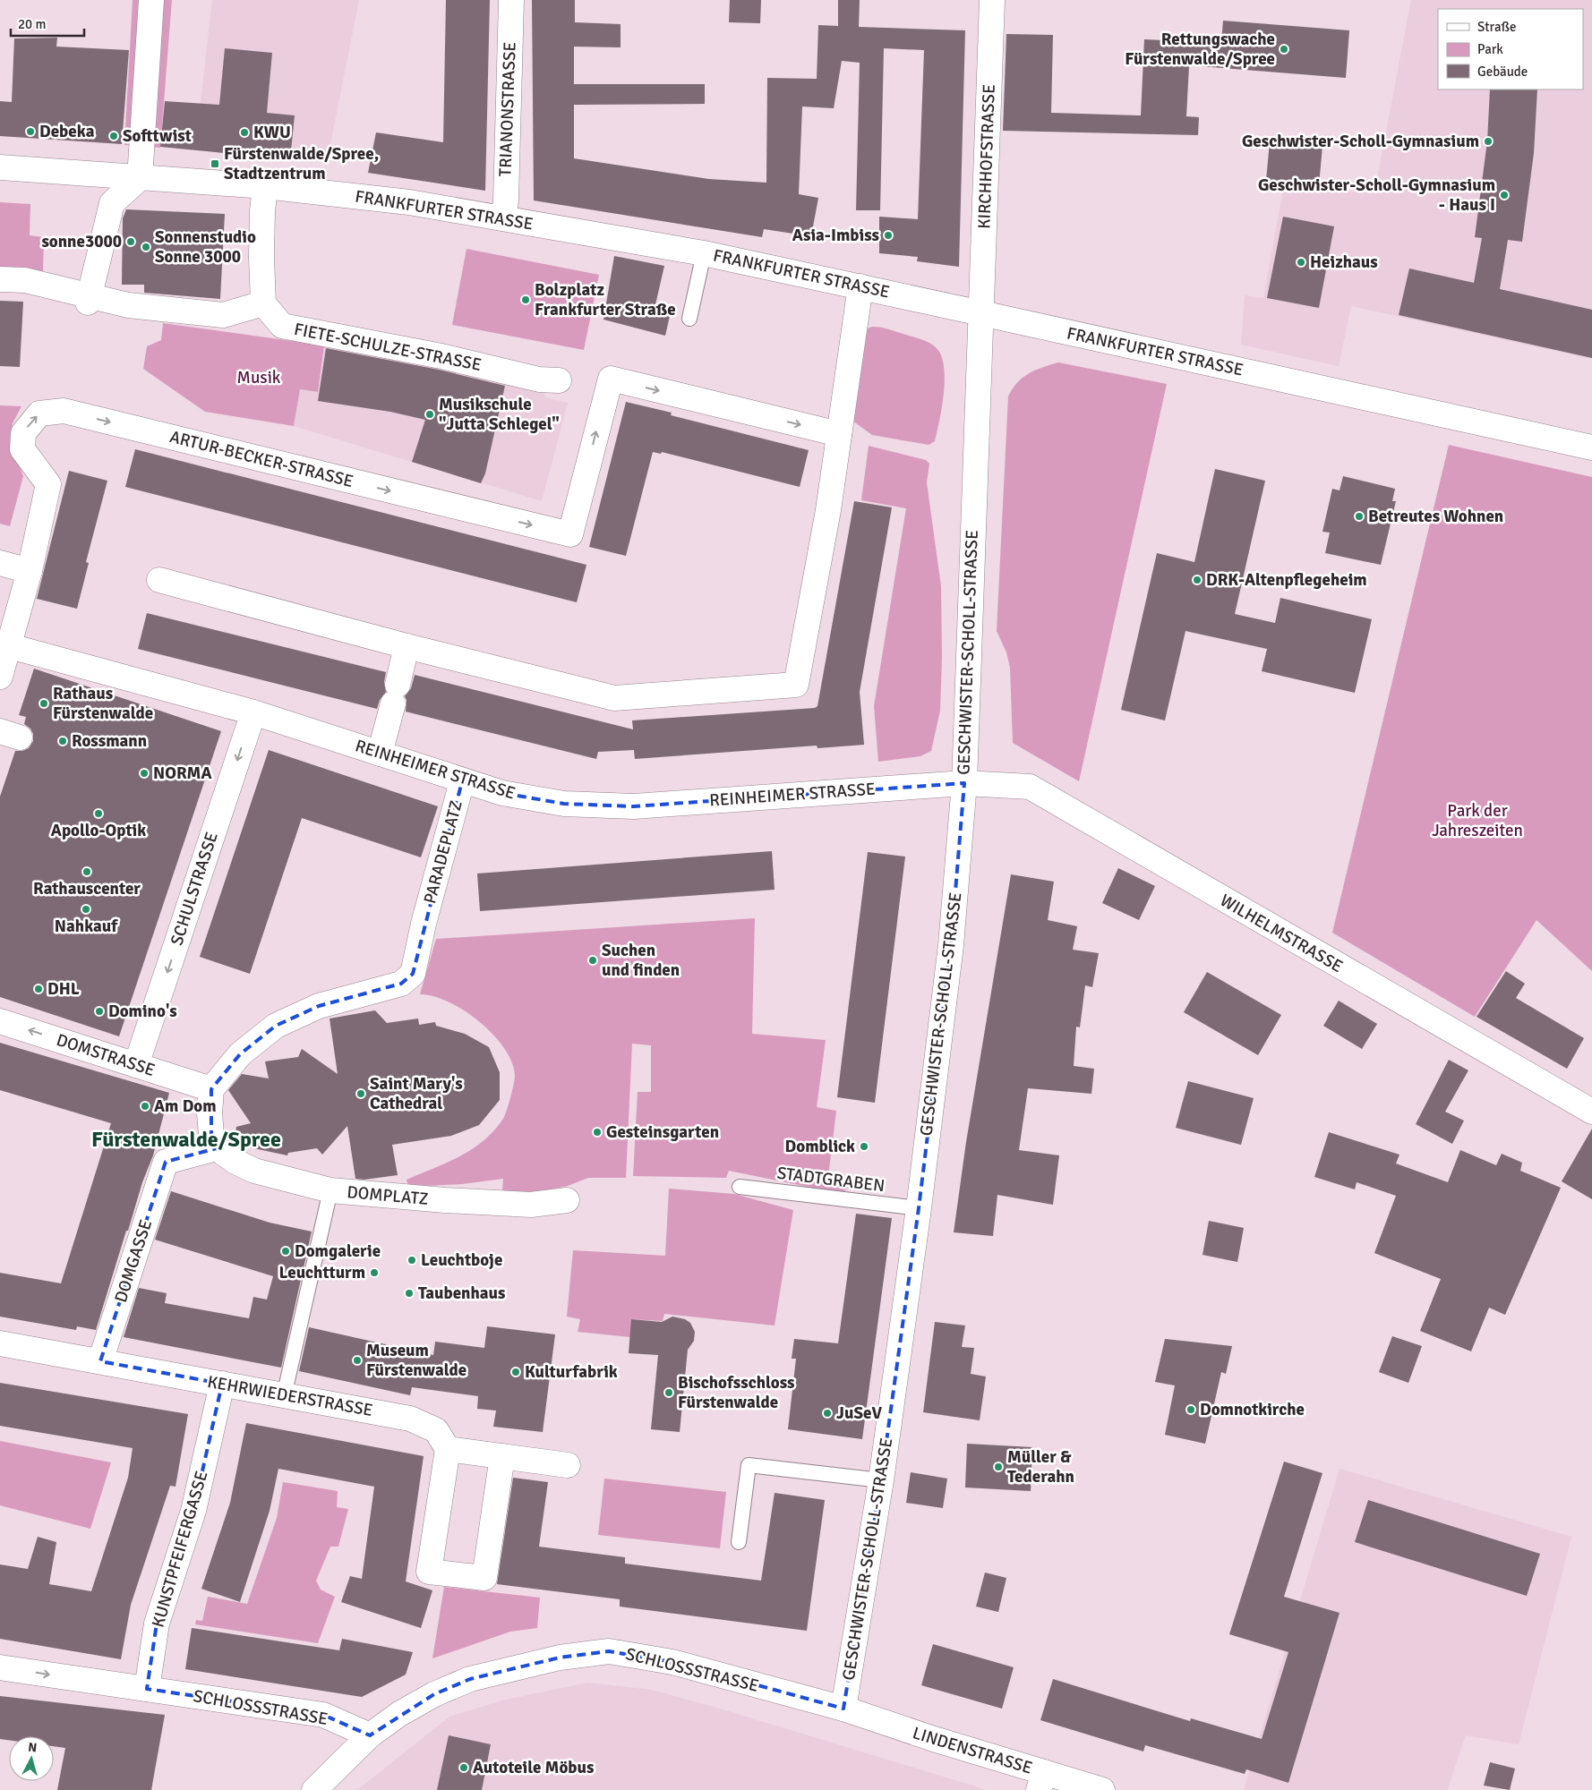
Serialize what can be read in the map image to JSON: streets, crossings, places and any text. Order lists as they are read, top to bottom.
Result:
{
  "streets": {
    "street": [
      "TRIANONSTRASSE",
      "KIRCHHOFSTRASSE",
      "FRANKFURTER STRASSE",
      "FIETE-SCHULZE-STRASSE",
      "ARTUR-BECKER-STRASSE",
      "GESCHWISTER-SCHOLL-STRASSE",
      "REINHEIMER STRASSE",
      "PARADEPLATZ",
      "SCHULSTRASSE",
      "WILHELMSTRASSE",
      "DOMSTRASSE",
      "DOMPLATZ",
      "DOMGASSE",
      "KEHRWIEDERSTRASSE",
      "KUNSTPFEIFERGASSE",
      "SCHLOSSSTRASSE",
      "LINDENSTRASSE"
    ],
    "lane": ["STADTGRABEN"]
  },
  "crossings": [
    ["TRIANONSTRASSE", "FRANKFURTER STRASSE"],
    ["KIRCHHOFSTRASSE", "FRANKFURTER STRASSE"],
    ["KIRCHHOFSTRASSE", "GESCHWISTER-SCHOLL-STRASSE"],
    ["FRANKFURTER STRASSE", "GESCHWISTER-SCHOLL-STRASSE"],
    ["ARTUR-BECKER-STRASSE", "REINHEIMER STRASSE"],
    ["GESCHWISTER-SCHOLL-STRASSE", "REINHEIMER STRASSE"],
    ["GESCHWISTER-SCHOLL-STRASSE", "WILHELMSTRASSE"],
    ["GESCHWISTER-SCHOLL-STRASSE", "STADTGRABEN"],
    ["GESCHWISTER-SCHOLL-STRASSE", "SCHLOSSSTRASSE"],
    ["GESCHWISTER-SCHOLL-STRASSE", "LINDENSTRASSE"],
    ["REINHEIMER STRASSE", "PARADEPLATZ"],
    ["REINHEIMER STRASSE", "SCHULSTRASSE"],
    ["REINHEIMER STRASSE", "WILHELMSTRASSE"],
    ["PARADEPLATZ", "DOMSTRASSE"],
    ["SCHULSTRASSE", "DOMSTRASSE"],
    ["DOMPLATZ", "DOMGASSE"],
    ["DOMGASSE", "KEHRWIEDERSTRASSE"],
    ["KEHRWIEDERSTRASSE", "KUNSTPFEIFERGASSE"],
    ["KUNSTPFEIFERGASSE", "SCHLOSSSTRASSE"],
    ["SCHLOSSSTRASSE", "LINDENSTRASSE"]
  ],
  "one_way": ["SCHULSTRASSE", "DOMSTRASSE"],
  "districts": ["Fürstenwalde/Spree"],
  "parks": ["Musik", "Park der Jahreszeiten"],
  "places": {
    "other": [
      "Rettungswache Fürstenwalde/Spree",
      "Debeka",
      "KWU",
      "Softtwist",
      "Geschwister-Scholl-Gymnasium",
      "Geschwister-Scholl-Gymnasium - Haus I",
      "Asia-Imbiss",
      "sonne3000",
      "Sonnenstudio Sonne 3000",
      "Heizhaus",
      "Bolzplatz Frankfurter Straße",
      "Musikschule \"Jutta Schlegel\"",
      "Betreutes Wohnen",
      "DRK-Altenpflegeheim",
      "Rathaus Fürstenwalde",
      "Rossmann",
      "NORMA",
      "Apollo-Optik",
      "Rathauscenter",
      "Nahkauf",
      "Suchen und finden",
      "DHL",
      "Domino's",
      "Saint Mary's Cathedral",
      "Am Dom",
      "Gesteinsgarten",
      "Domblick",
      "Domgalerie",
      "Leuchtboje",
      "Leuchtturm",
      "Taubenhaus",
      "Museum Fürstenwalde",
      "Kulturfabrik",
      "Bischofsschloss Fürstenwalde",
      "Domnotkirche",
      "JuSeV",
      "Müller & Tederahn",
      "Autoteile Möbus"
    ],
    "transit": ["Fürstenwalde/Spree, Stadtzentrum"]
  },
  "legend": ["Straße", "Park", "Gebäude"],
  "scale_bar": "20 m",
  "north": "top"
}
